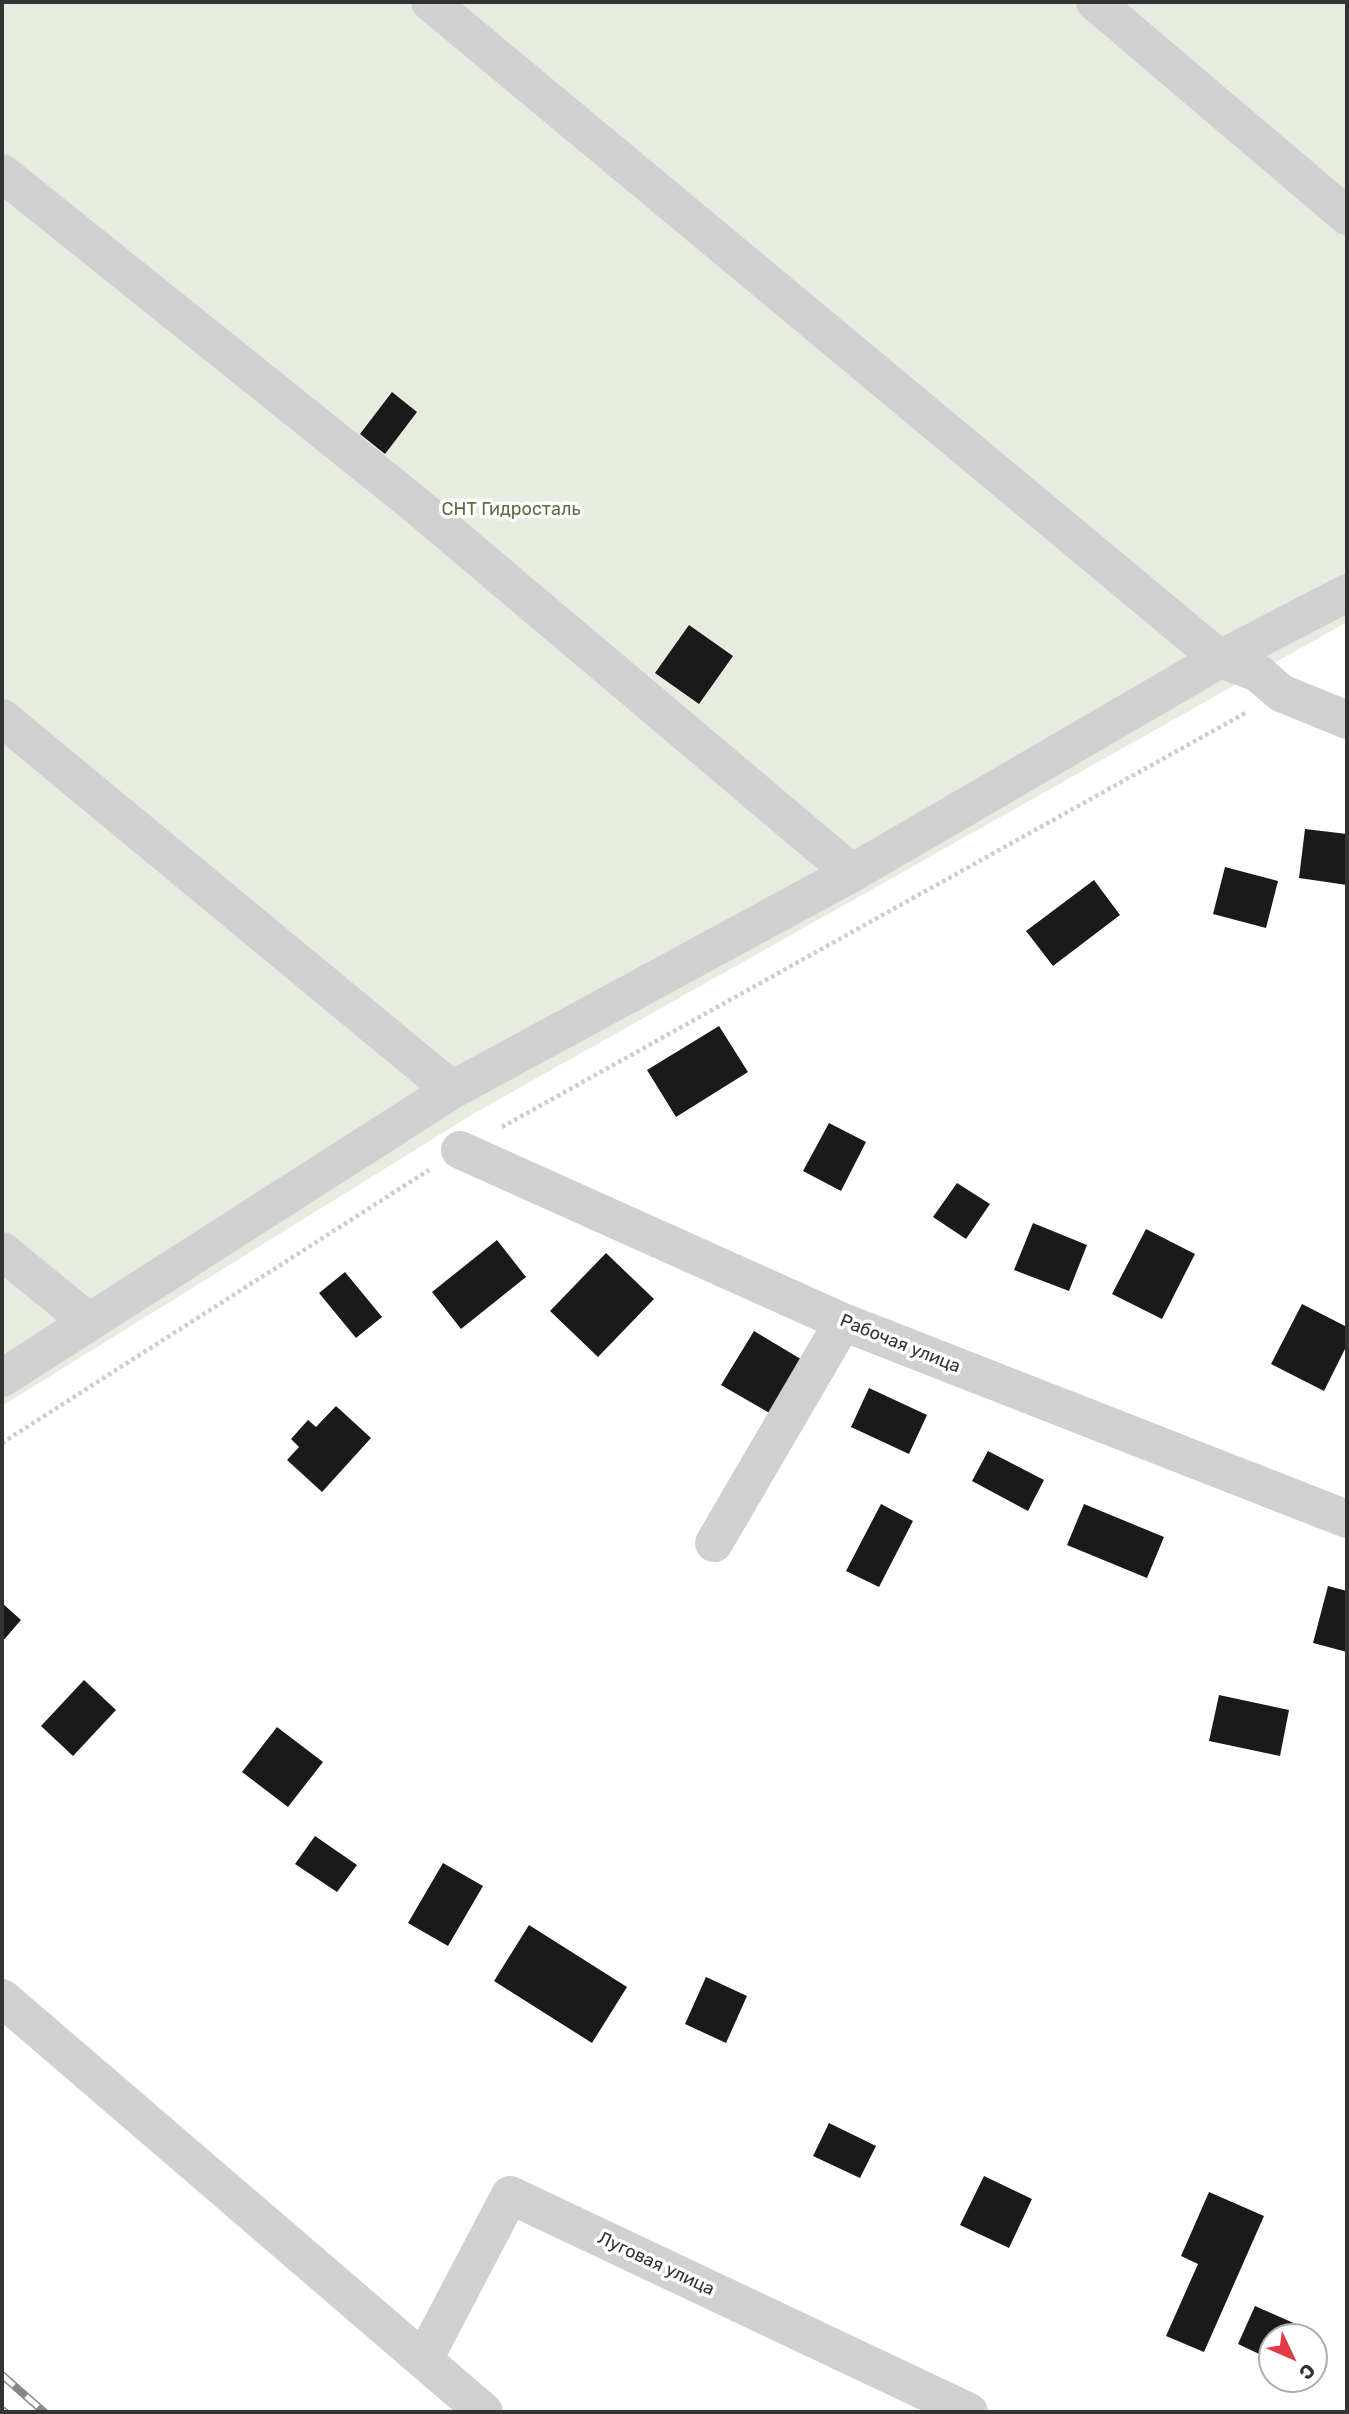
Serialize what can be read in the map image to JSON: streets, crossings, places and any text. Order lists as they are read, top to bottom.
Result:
{
  "streets": {
    "street": ["Рабочая улица", "Луговая улица"]
  },
  "parks": ["СНТ Гидросталь"],
  "north": "bottom right"
}
